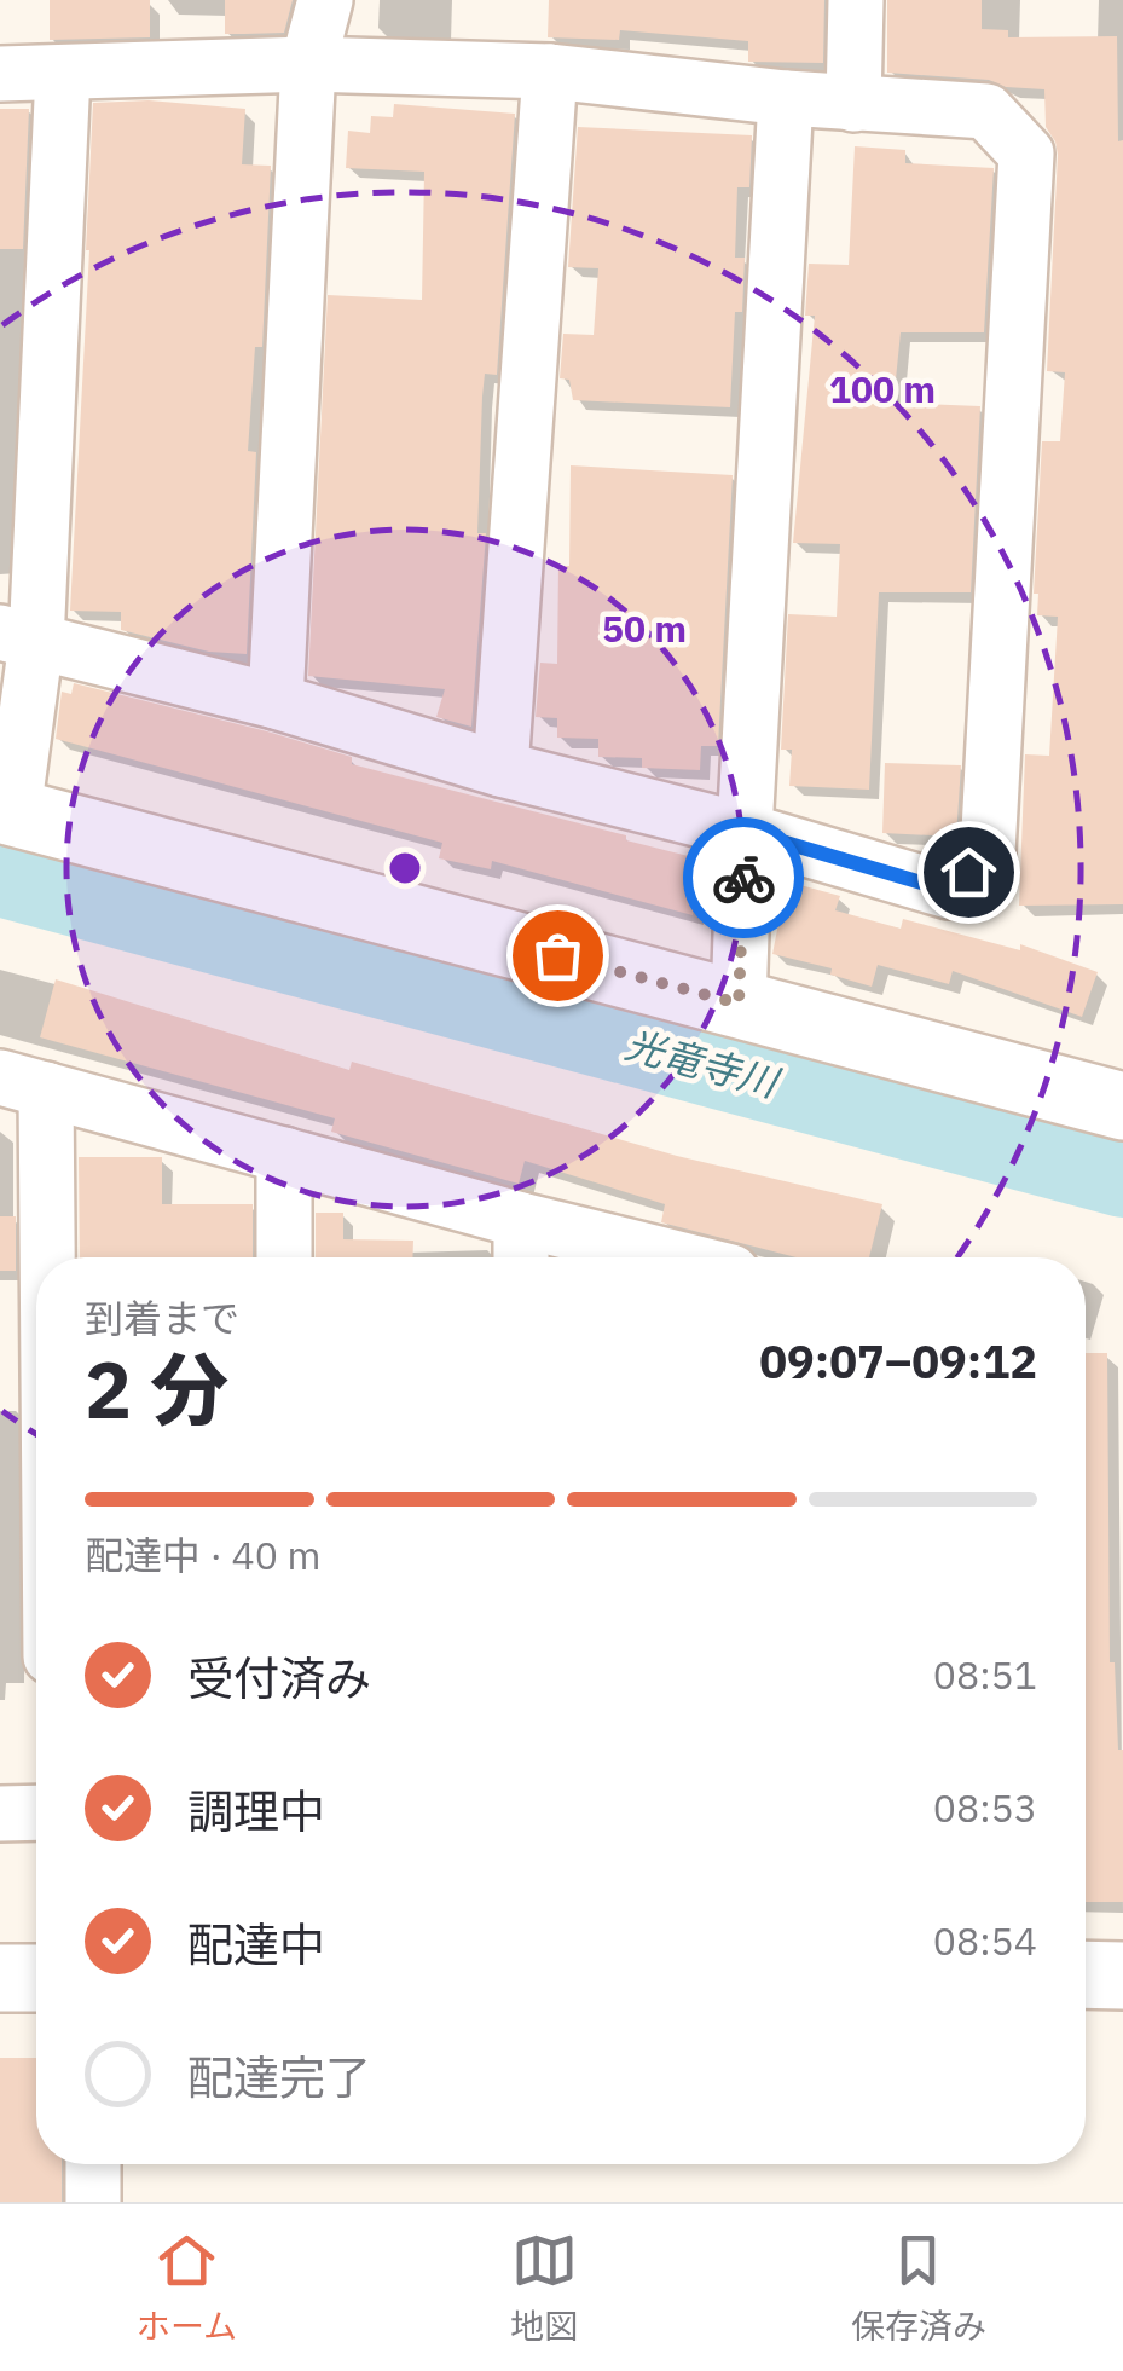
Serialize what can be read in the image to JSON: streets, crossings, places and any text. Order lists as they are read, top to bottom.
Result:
{
  "water": ["光竜寺川"],
  "page": {
    "heading": ["2 分", "到着まで", "09:07–09:12"],
    "bar": "配達中 · 40 m",
    "list": [
      ["受付済み", "08:51"],
      ["調理中", "08:53"],
      ["配達中", "08:54"],
      "配達完了"
    ],
    "tabs": ["ホーム", "地図", "保存済み"]
  },
  "rings": ["100 m", "50 m"]
}
